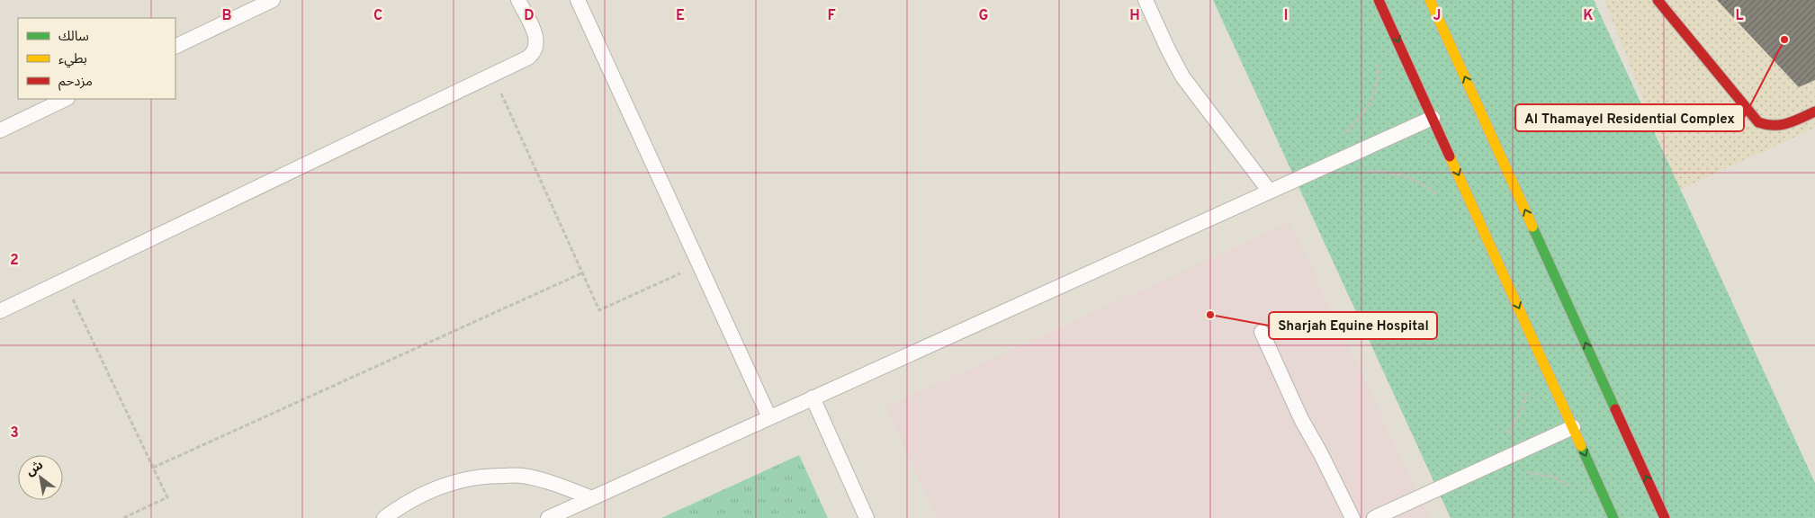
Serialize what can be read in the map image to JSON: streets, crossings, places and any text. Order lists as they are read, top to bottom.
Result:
{
  "places": ["Al Thamayel Residential Complex", "Sharjah Equine Hospital"],
  "legend": ["سالك", "بطيء", "مزدحم"],
  "north": "top left",
  "grid": {
    "columns": [
      "B",
      "C",
      "D",
      "E",
      "F",
      "G",
      "H",
      "I",
      "J",
      "K",
      "L"
    ],
    "rows": ["2", "3"]
  }
}
